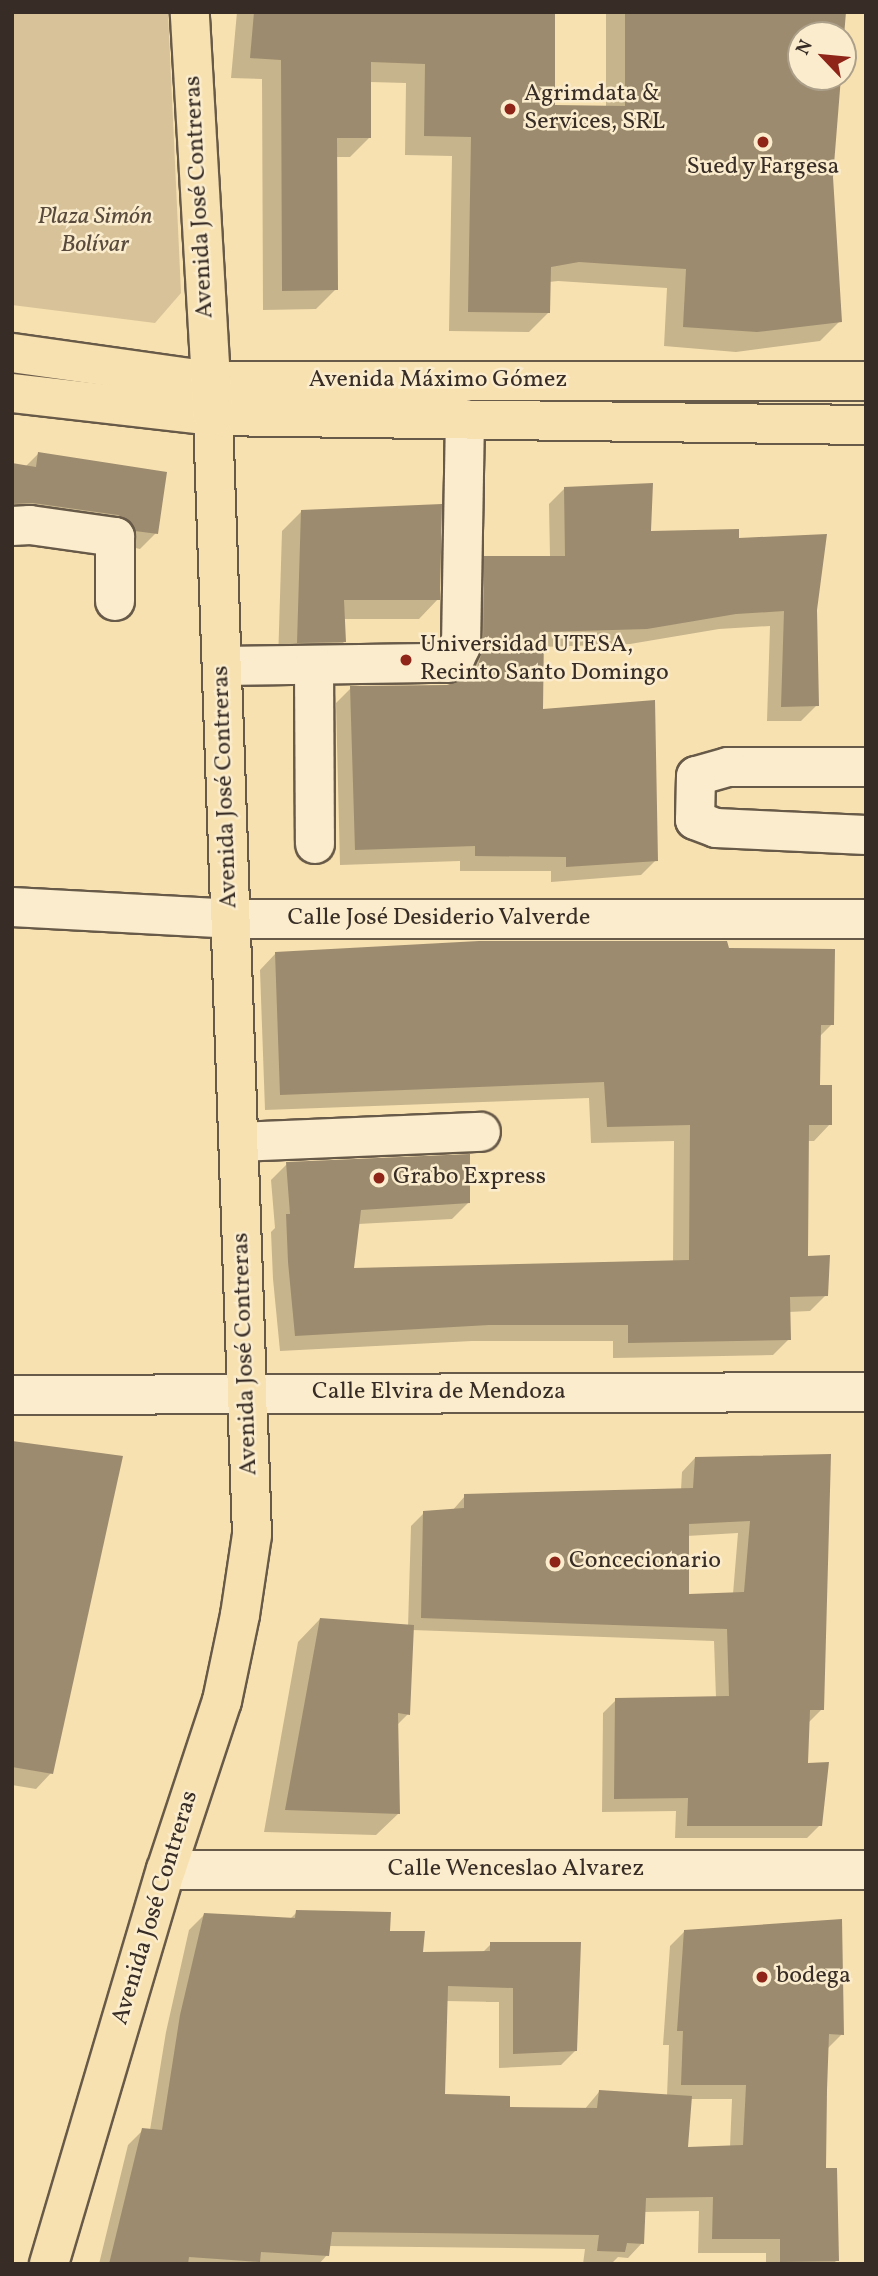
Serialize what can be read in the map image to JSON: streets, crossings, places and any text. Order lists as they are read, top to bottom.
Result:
{
  "streets": {
    "main road": ["Avenida José Contreras", "Avenida Máximo Gómez"],
    "street": ["Calle José Desiderio Valverde", "Calle Elvira de Mendoza", "Calle Wenceslao Alvarez"]
  },
  "crossings": [
    ["Avenida José Contreras", "Avenida Máximo Gómez"],
    ["Avenida José Contreras", "Calle José Desiderio Valverde"],
    ["Avenida José Contreras", "Calle Elvira de Mendoza"],
    ["Avenida José Contreras", "Calle Wenceslao Alvarez"]
  ],
  "parks": ["Plaza Simón Bolívar"],
  "places": [
    "Agrimdata & Services, SRL",
    "Sued y Fargesa",
    "Universidad UTESA, Recinto Santo Domingo",
    "Grabo Express",
    "Concecionario",
    "bodega"
  ],
  "north": "top left"
}
